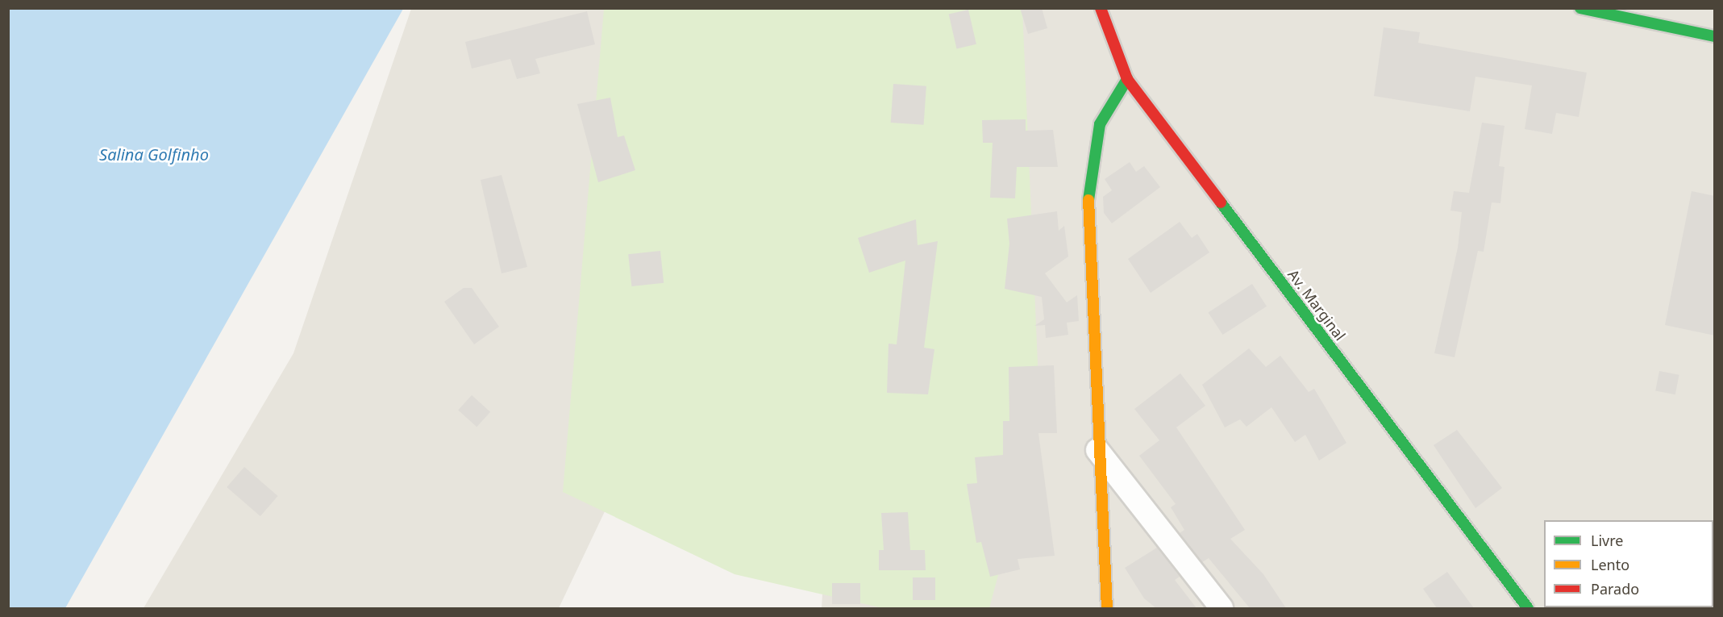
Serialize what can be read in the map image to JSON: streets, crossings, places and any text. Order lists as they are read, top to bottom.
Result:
{
  "streets": {
    "street": ["Av. Marginal"]
  },
  "water": ["Salina Golfinho"],
  "legend": ["Livre", "Lento", "Parado"]
}
